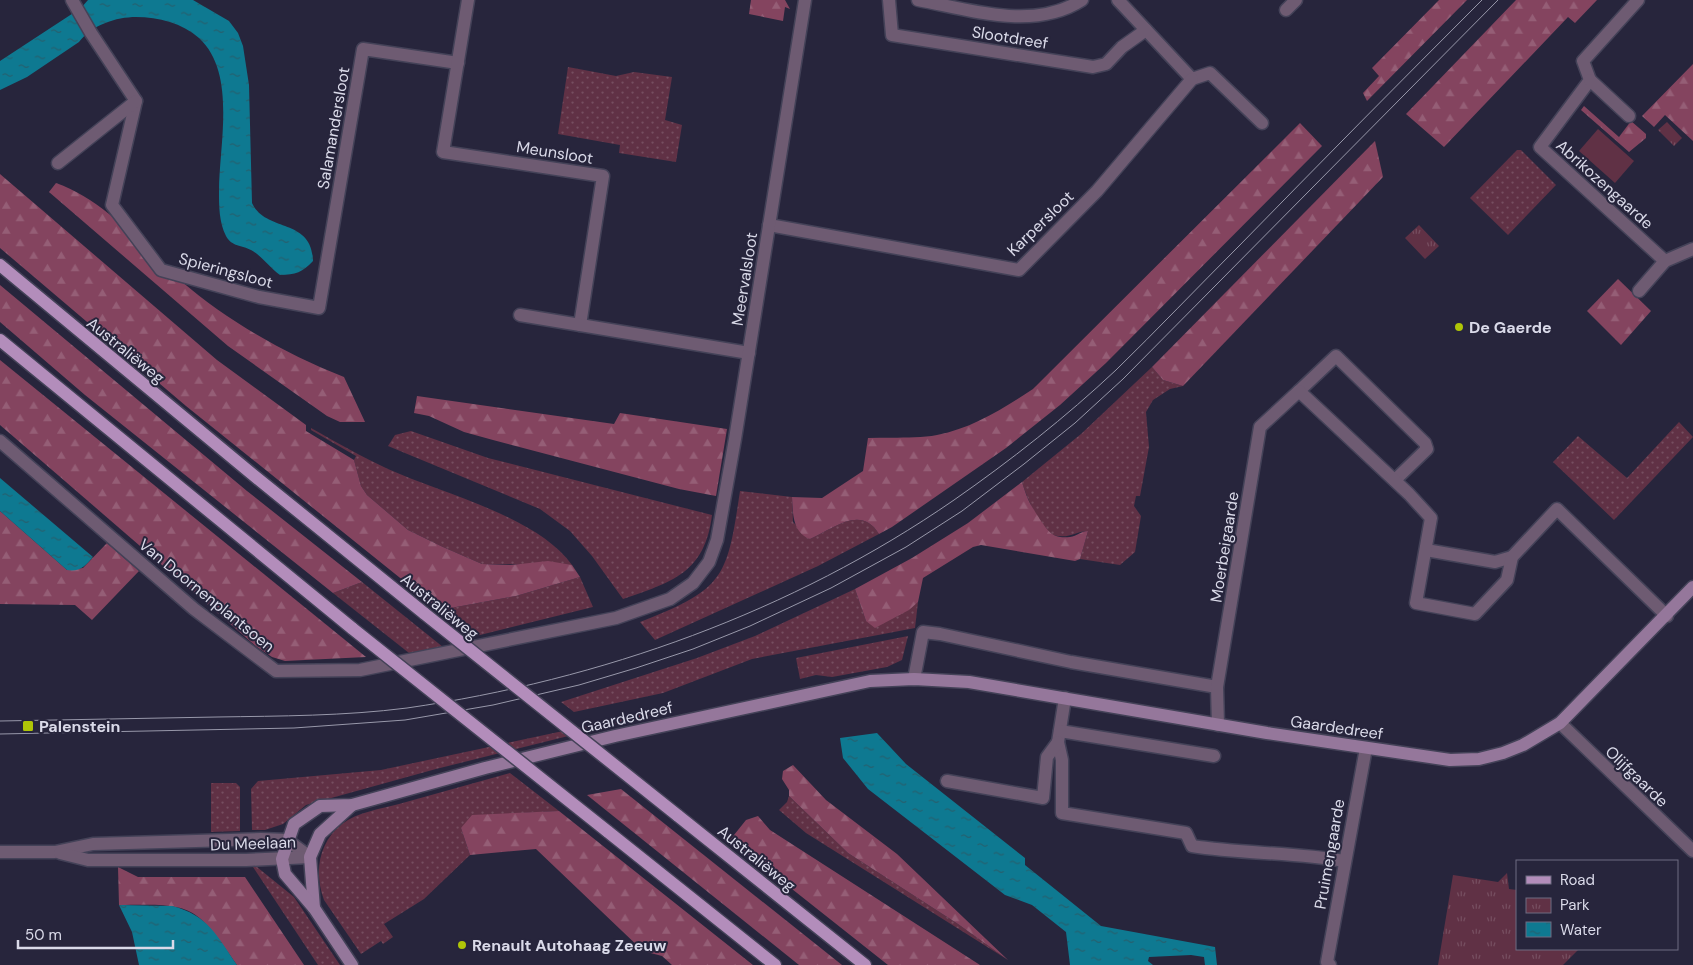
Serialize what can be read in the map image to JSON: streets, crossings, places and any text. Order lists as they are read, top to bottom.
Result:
{
  "streets": {
    "main road": ["Australiëweg"],
    "street": [
      "Slootdreef",
      "Salamandersloot",
      "Meunsloot",
      "Abrikozengaarde",
      "Karpersloot",
      "Spieringsloot",
      "Meervalsloot",
      "Moerbeigaarde",
      "Van Doornenplantsoen",
      "Gaardedreef",
      "Olijfgaarde",
      "Du Meelaan",
      "Pruimengaarde"
    ]
  },
  "crossings": [
    ["Salamandersloot", "Meunsloot"],
    ["Salamandersloot", "Spieringsloot"],
    ["Karpersloot", "Meervalsloot"],
    ["Meervalsloot", "Van Doornenplantsoen"],
    ["Moerbeigaarde", "Gaardedreef"],
    ["Gaardedreef", "Olijfgaarde"],
    ["Gaardedreef", "Du Meelaan"],
    ["Gaardedreef", "Pruimengaarde"]
  ],
  "places": {
    "other": ["De Gaerde", "Renault Autohaag Zeeuw"],
    "transit": ["Palenstein"]
  },
  "legend": ["Road", "Park", "Water"],
  "scale_bar": "50 m"
}
